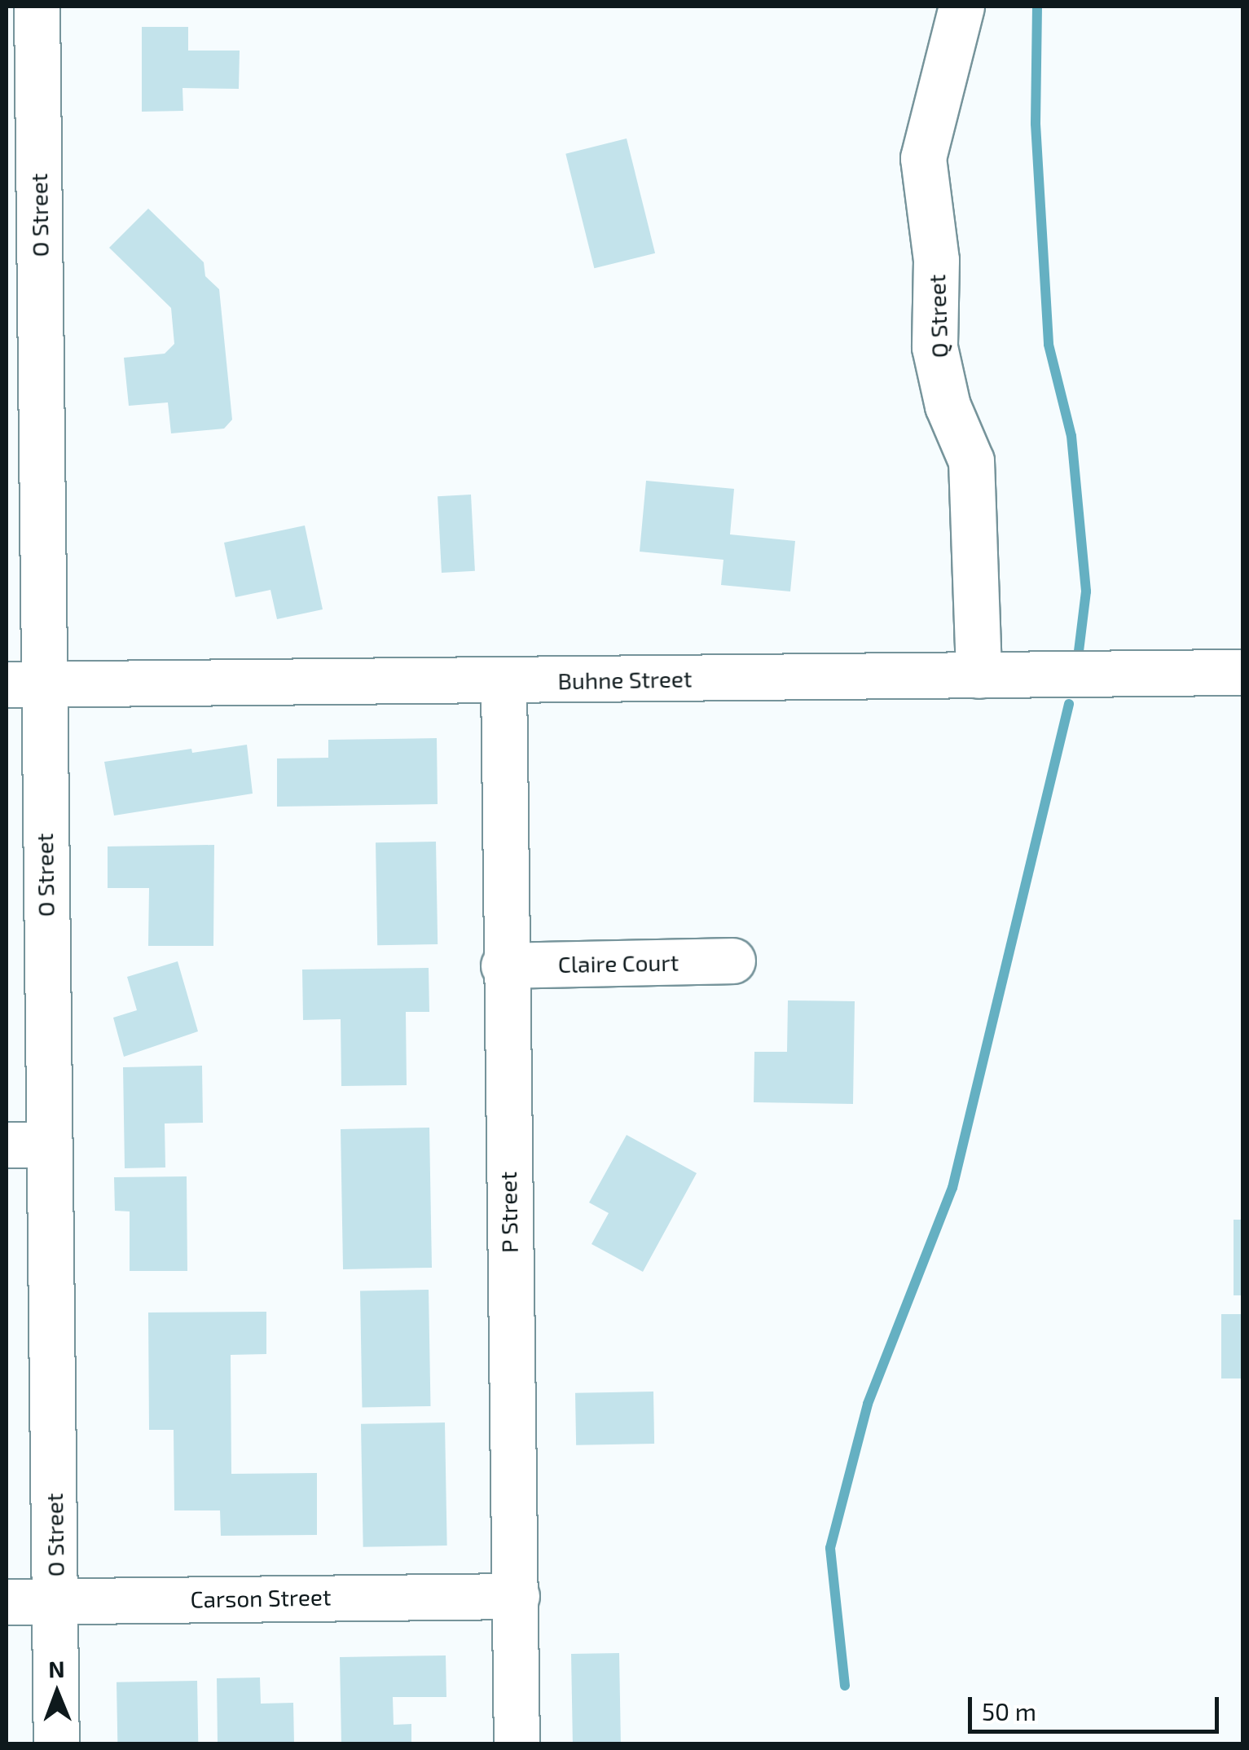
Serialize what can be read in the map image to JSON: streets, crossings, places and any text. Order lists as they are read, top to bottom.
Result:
{
  "streets": {
    "street": [
      "O Street",
      "Q Street",
      "Buhne Street",
      "Claire Court",
      "P Street",
      "Carson Street"
    ]
  },
  "crossings": [
    ["O Street", "Buhne Street"],
    ["O Street", "Carson Street"],
    ["Q Street", "Buhne Street"],
    ["Buhne Street", "P Street"],
    ["Claire Court", "P Street"],
    ["P Street", "Carson Street"]
  ],
  "scale_bar": "50 m",
  "north": "top"
}
